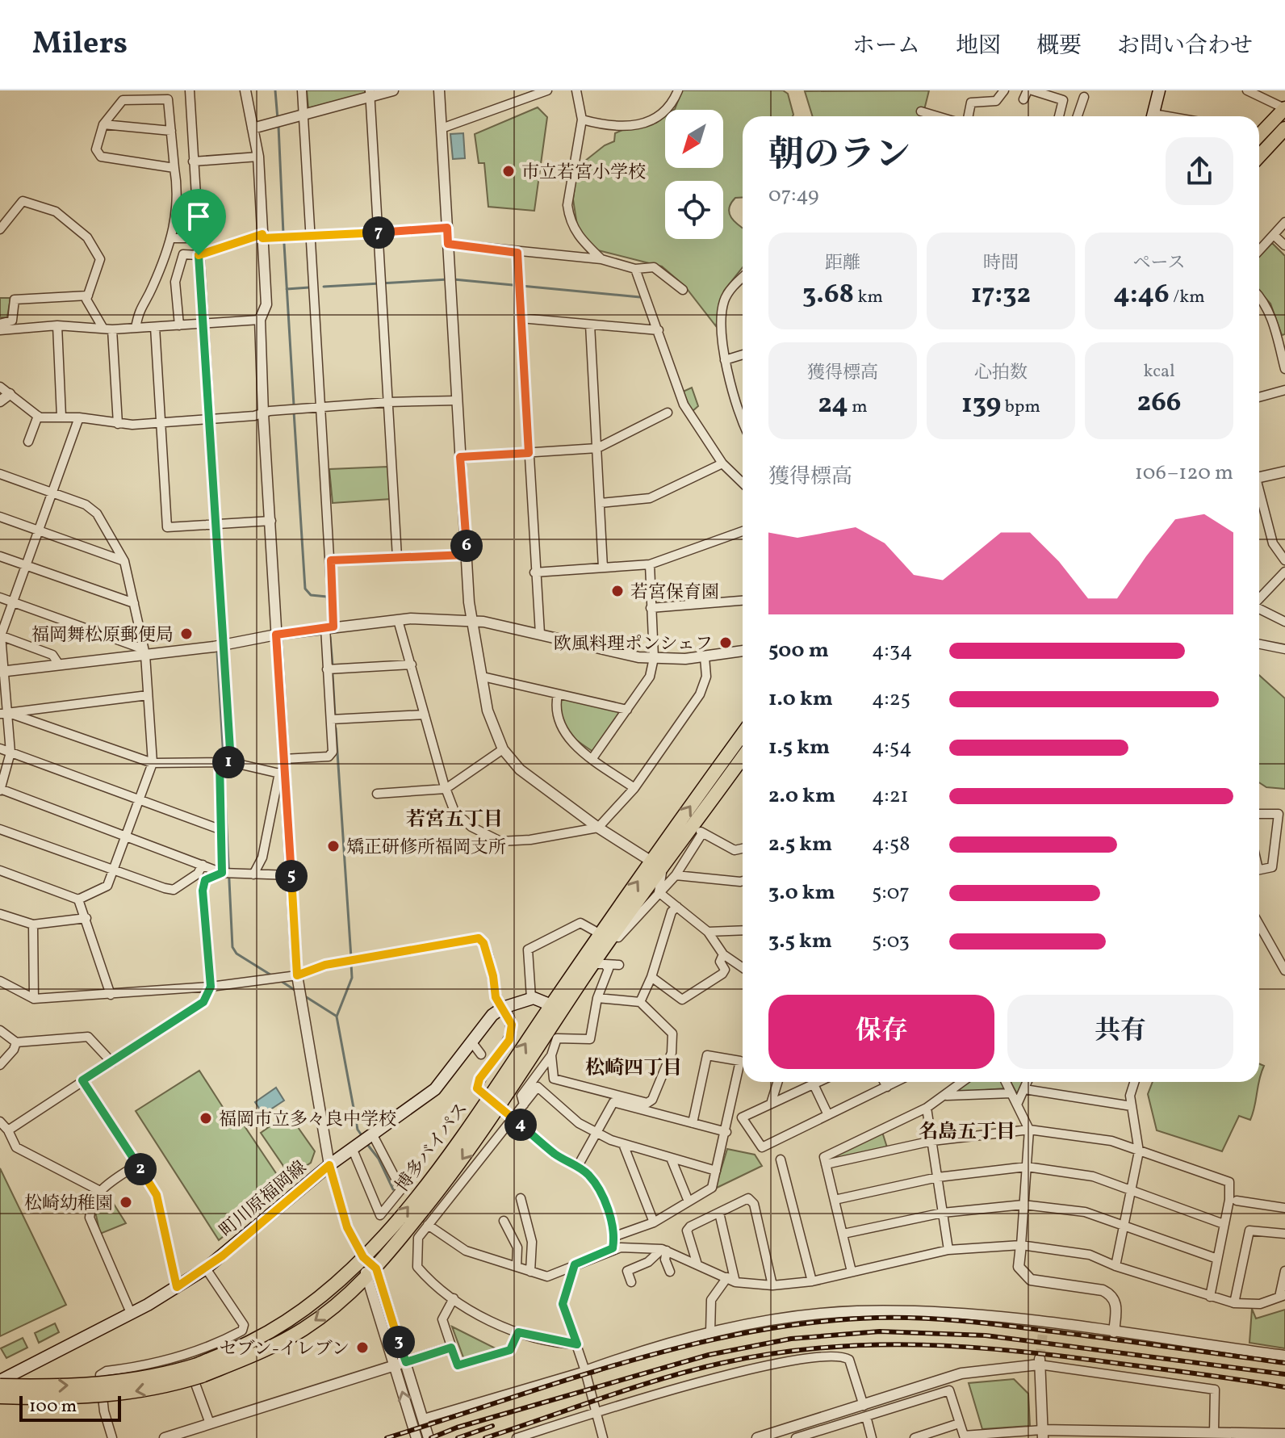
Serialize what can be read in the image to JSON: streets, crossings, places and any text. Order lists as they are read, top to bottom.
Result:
{
  "streets": {
    "highway": ["博多バイパス"],
    "main road": ["町川原福岡線"]
  },
  "crossings": [
    ["博多バイパス", "町川原福岡線"]
  ],
  "districts": ["若宮五丁目", "松崎四丁目", "名島五丁目"],
  "places": [
    "市立若宮小学校",
    "若宮保育園",
    "福岡舞松原郵便局",
    "欧風料理ポンシェフ",
    "矯正研修所福岡支所",
    "福岡市立多々良中学校",
    "松崎幼稚園",
    "セブン-イレブン"
  ],
  "scale_bar": "100 m",
  "north": "bottom left",
  "page": {
    "header": "Milers",
    "nav": [
      "ホーム",
      "地図",
      "概要",
      "お問い合わせ"
    ],
    "heading": ["朝のラン", "07:49"],
    "pins": [
      "7",
      "6",
      "1",
      "5",
      "4",
      "2",
      "3"
    ],
    "stats": [
      ["距離", "3.68 km"],
      ["時間", "17:32"],
      ["ペース", "4:46 /km"],
      ["獲得標高", "24 m"],
      ["心拍数", "139 bpm"],
      ["kcal", "266"]
    ],
    "chart": ["獲得標高", "106–120 m"],
    "list": [
      {
        "name": "500 m",
        "note": "4:34"
      },
      {
        "name": "1.0 km",
        "note": "4:25"
      },
      {
        "name": "1.5 km",
        "note": "4:54"
      },
      {
        "name": "2.0 km",
        "note": "4:21"
      },
      {
        "name": "2.5 km",
        "note": "4:58"
      },
      {
        "name": "3.0 km",
        "note": "5:07"
      },
      {
        "name": "3.5 km",
        "note": "5:03"
      }
    ],
    "buttons": ["保存", "共有"],
    "scale": "100 m"
  }
}
